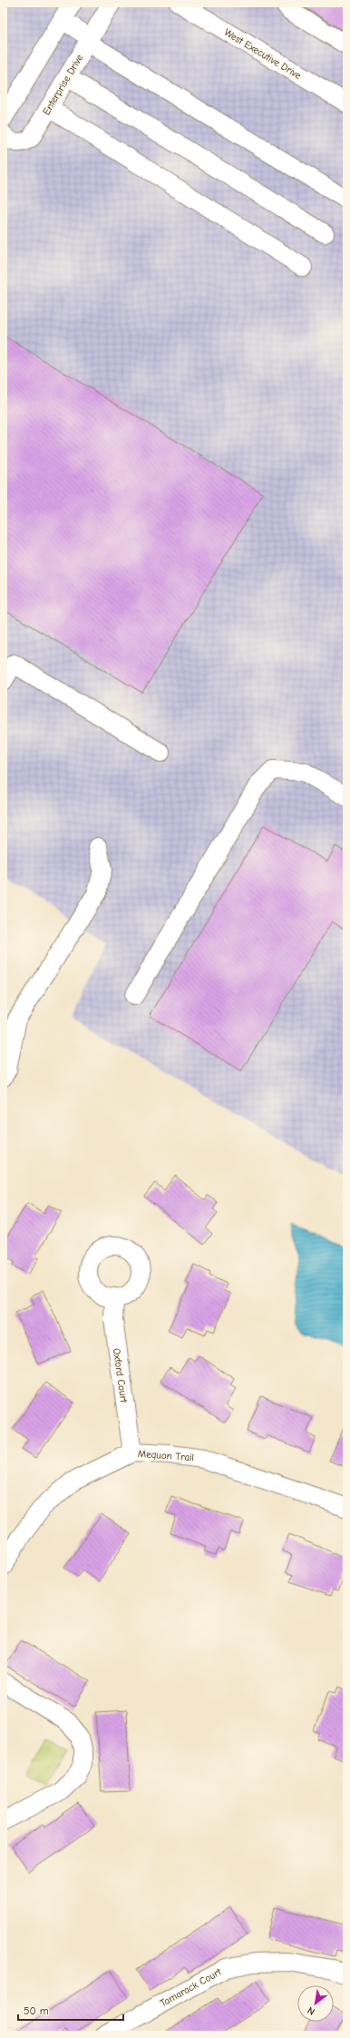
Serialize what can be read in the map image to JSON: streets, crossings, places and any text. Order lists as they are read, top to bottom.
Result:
{
  "streets": {
    "street": [
      "West Executive Drive",
      "Enterprise Drive",
      "Oxford Court",
      "Mequon Trail",
      "Tamarack Court"
    ]
  },
  "crossings": [
    ["Oxford Court", "Mequon Trail"]
  ],
  "scale_bar": "50 m",
  "north": "bottom left"
}
